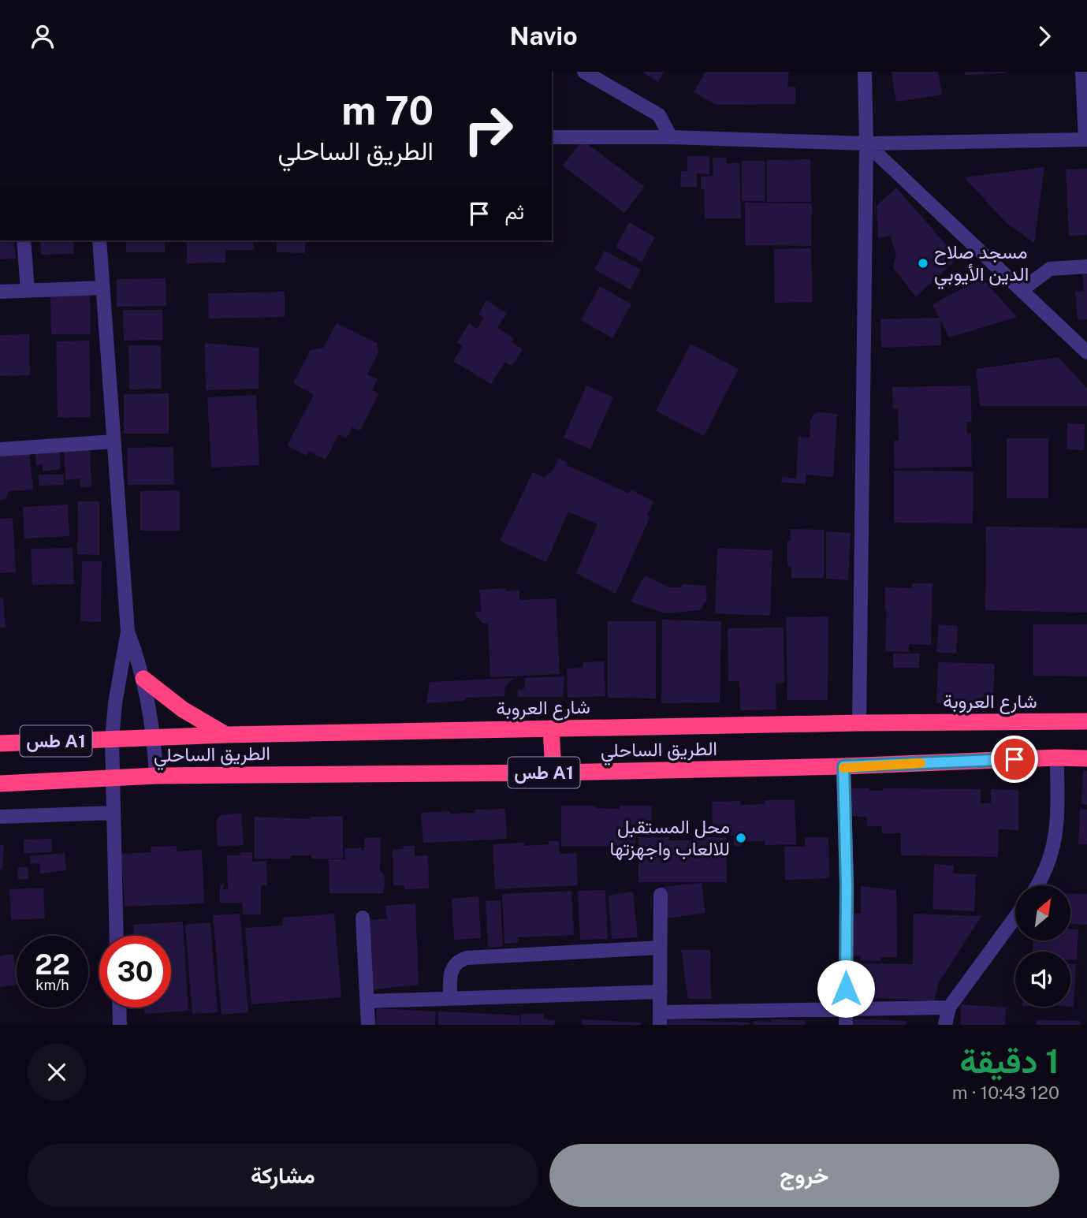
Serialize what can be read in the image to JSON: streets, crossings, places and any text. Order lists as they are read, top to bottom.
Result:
{
  "streets": {
    "highway": ["شارع العروبة", "طس A1", "الطريق الساحلي"]
  },
  "places": ["مسجد صلاح الدين الأيوبي", "محل المستقبل للالعاب واجهزتها"],
  "north": "top right",
  "page": {
    "header": "Navio",
    "turn": ["70 m", "الطريق الساحلي"],
    "then": "ثم",
    "speed": "22 km/h",
    "limit": "30",
    "heading": ["1 دقيقة", "120 m · 10:43"],
    "buttons": ["خروج", "مشاركة"]
  }
}
